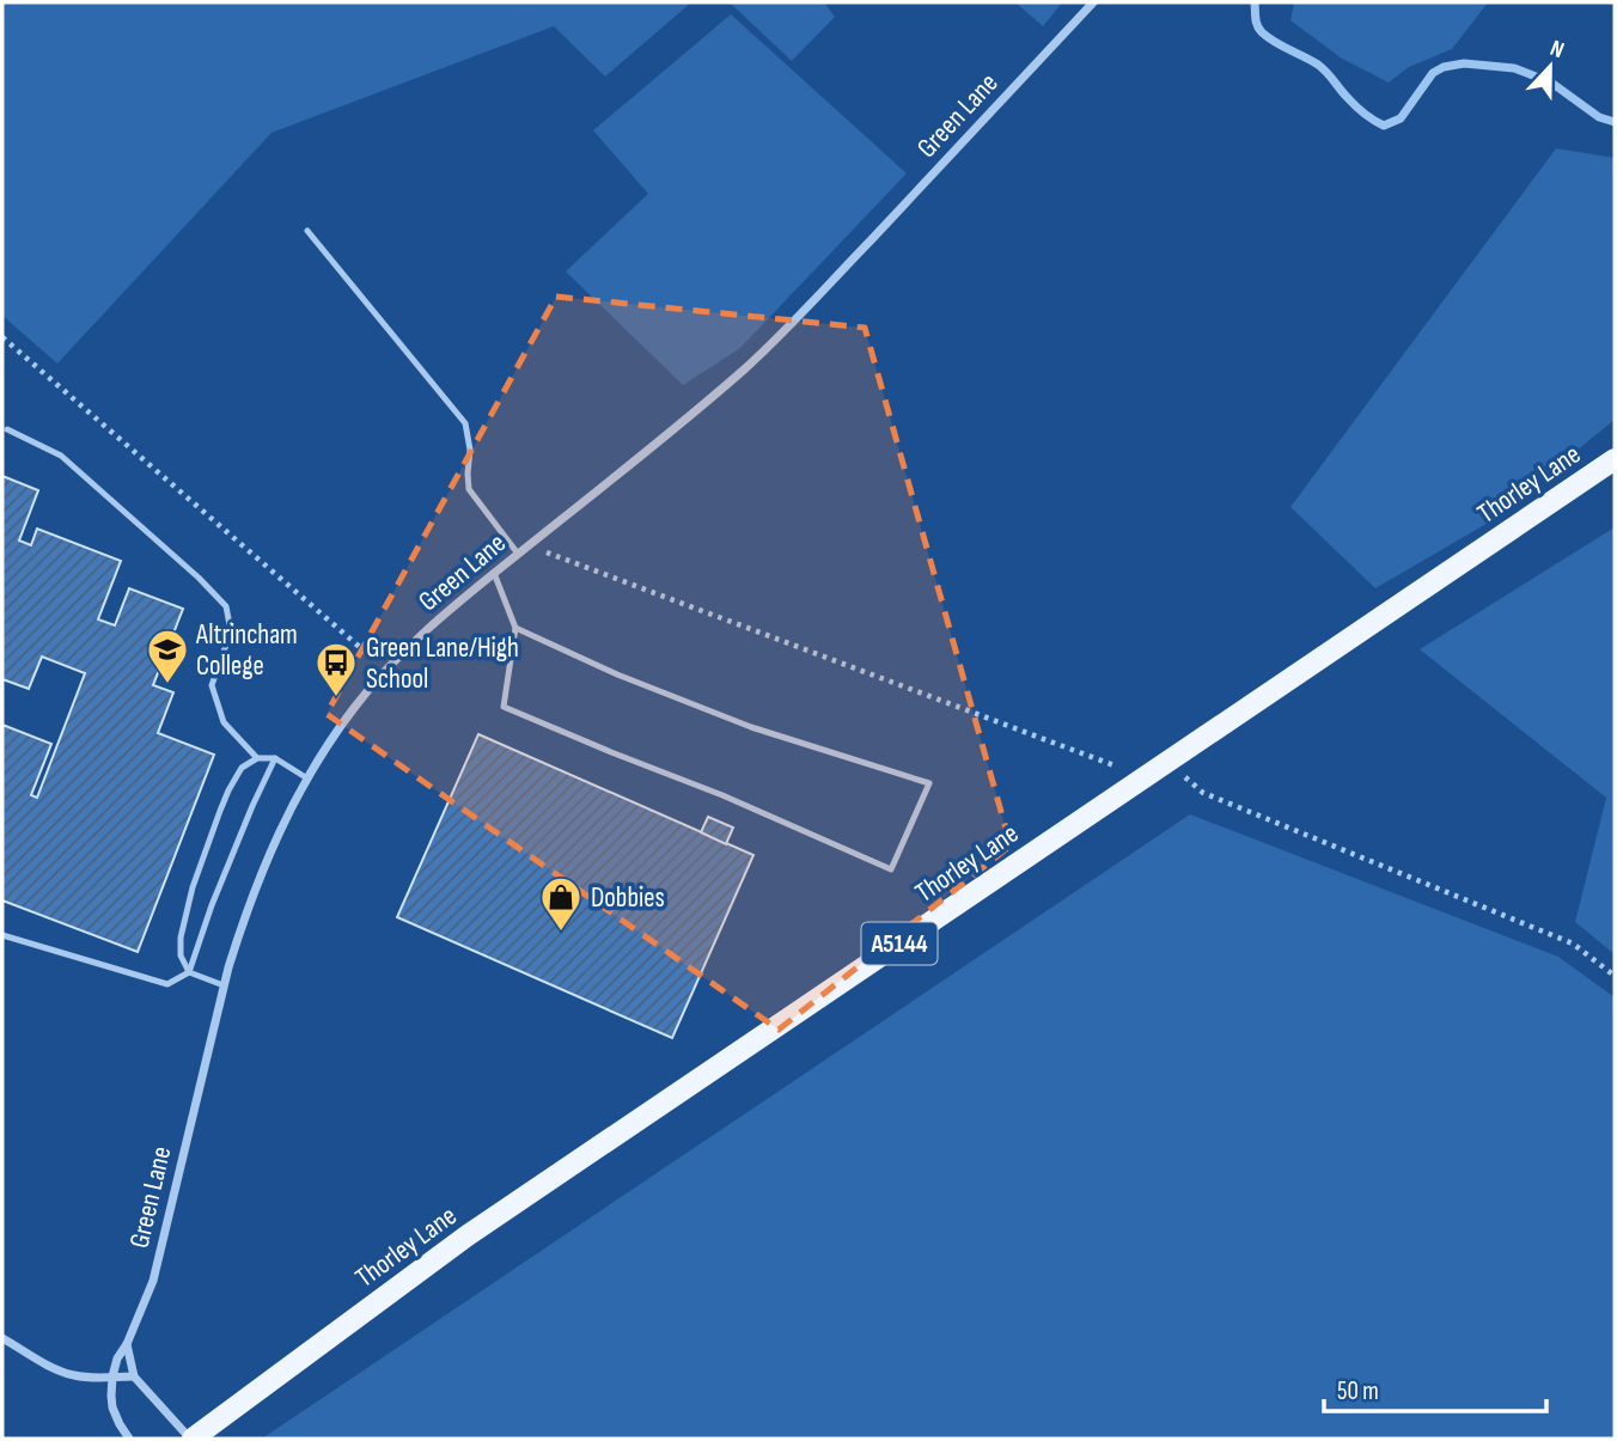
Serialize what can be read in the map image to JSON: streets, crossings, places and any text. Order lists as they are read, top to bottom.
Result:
{
  "streets": {
    "main road": ["Thorley Lane", "A5144"],
    "street": ["Green Lane"]
  },
  "places": {
    "school or university": ["Altrincham College"],
    "bus stop": ["Green Lane/High School"],
    "shop": ["Dobbies"]
  },
  "scale_bar": "50 m",
  "north": "top"
}
